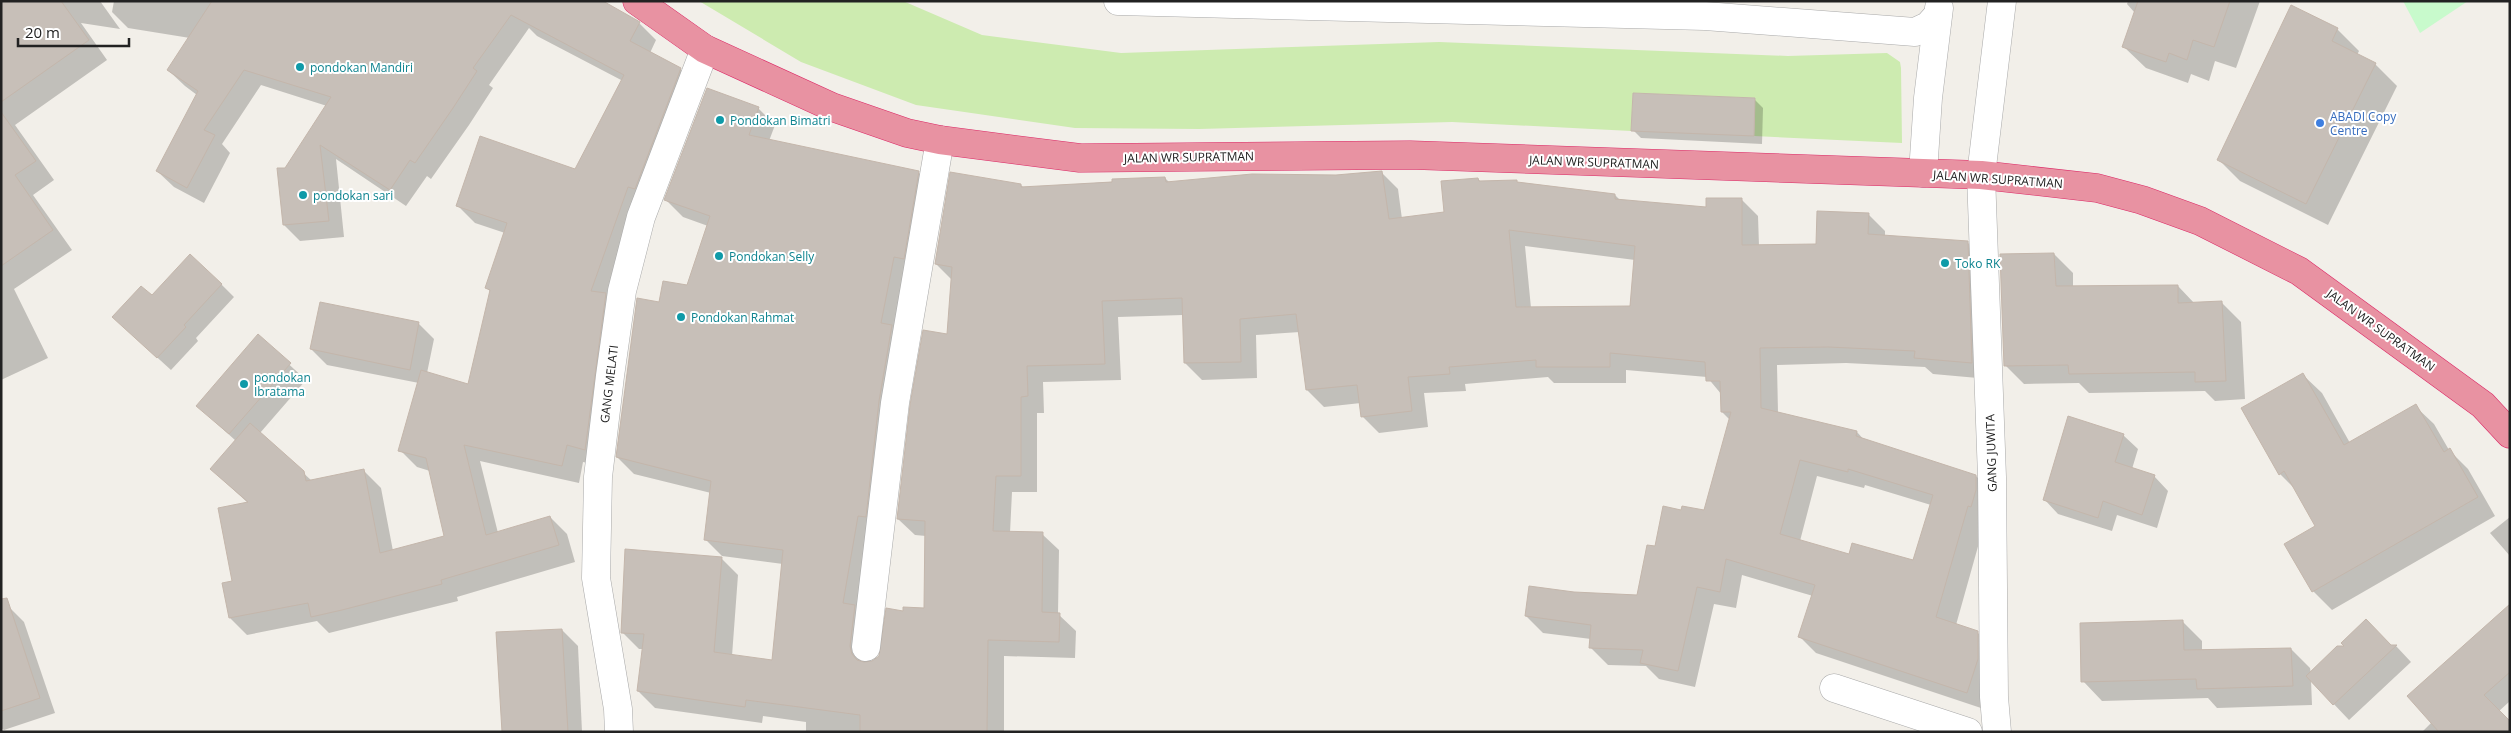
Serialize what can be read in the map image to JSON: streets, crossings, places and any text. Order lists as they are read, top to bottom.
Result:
{
  "streets": {
    "highway": ["JALAN WR SUPRATMAN"],
    "street": ["GANG MELATI", "GANG JUWITA"]
  },
  "crossings": [
    ["JALAN WR SUPRATMAN", "GANG MELATI"],
    ["JALAN WR SUPRATMAN", "GANG JUWITA"]
  ],
  "places": [
    "pondokan Mandiri",
    "Pondokan Bimatri",
    "ABADI Copy Centre",
    "pondokan sari",
    "Pondokan Selly",
    "Toko RK",
    "Pondokan Rahmat",
    "pondokan Ibratama"
  ],
  "scale_bar": "20 m"
}
